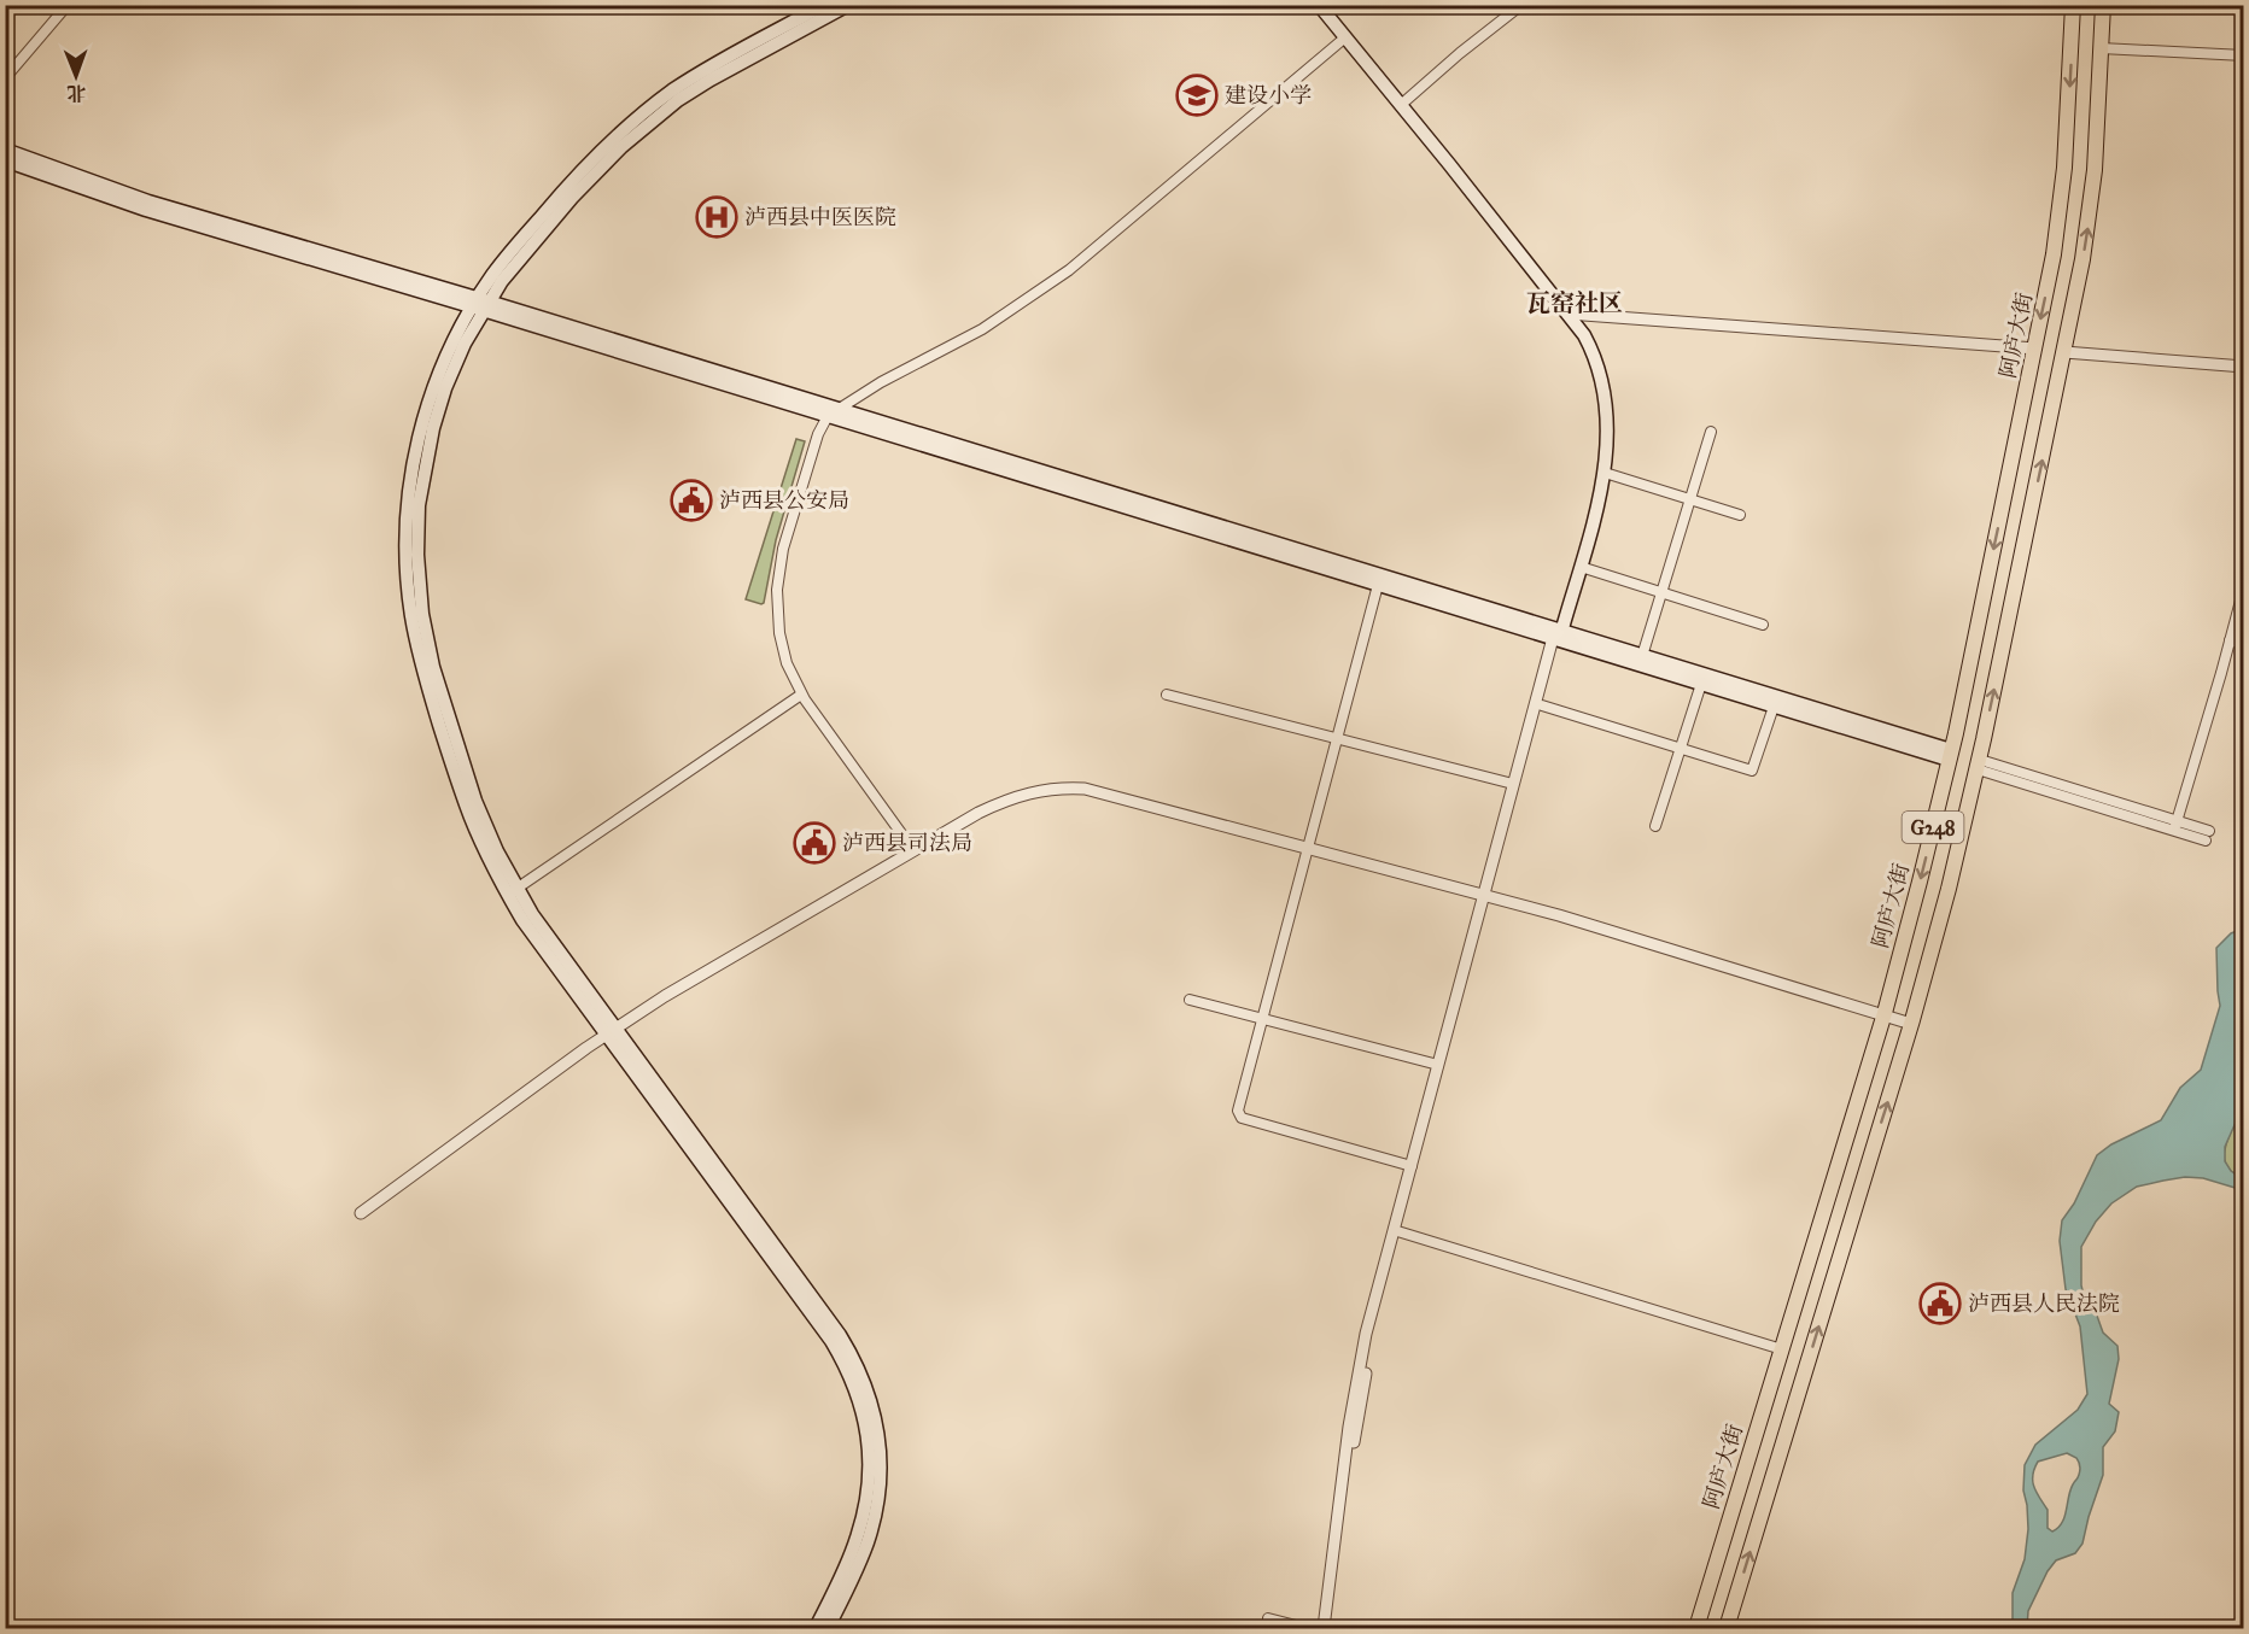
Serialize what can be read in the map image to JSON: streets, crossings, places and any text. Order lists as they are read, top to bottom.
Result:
{
  "streets": {
    "highway": ["阿庐大街", "G248"]
  },
  "districts": ["瓦窑社区"],
  "places": {
    "school or university": ["建设小学"],
    "hospital": ["泸西县中医医院"],
    "public building": ["泸西县公安局", "泸西县司法局", "泸西县人民法院"]
  },
  "north": "bottom"
}
